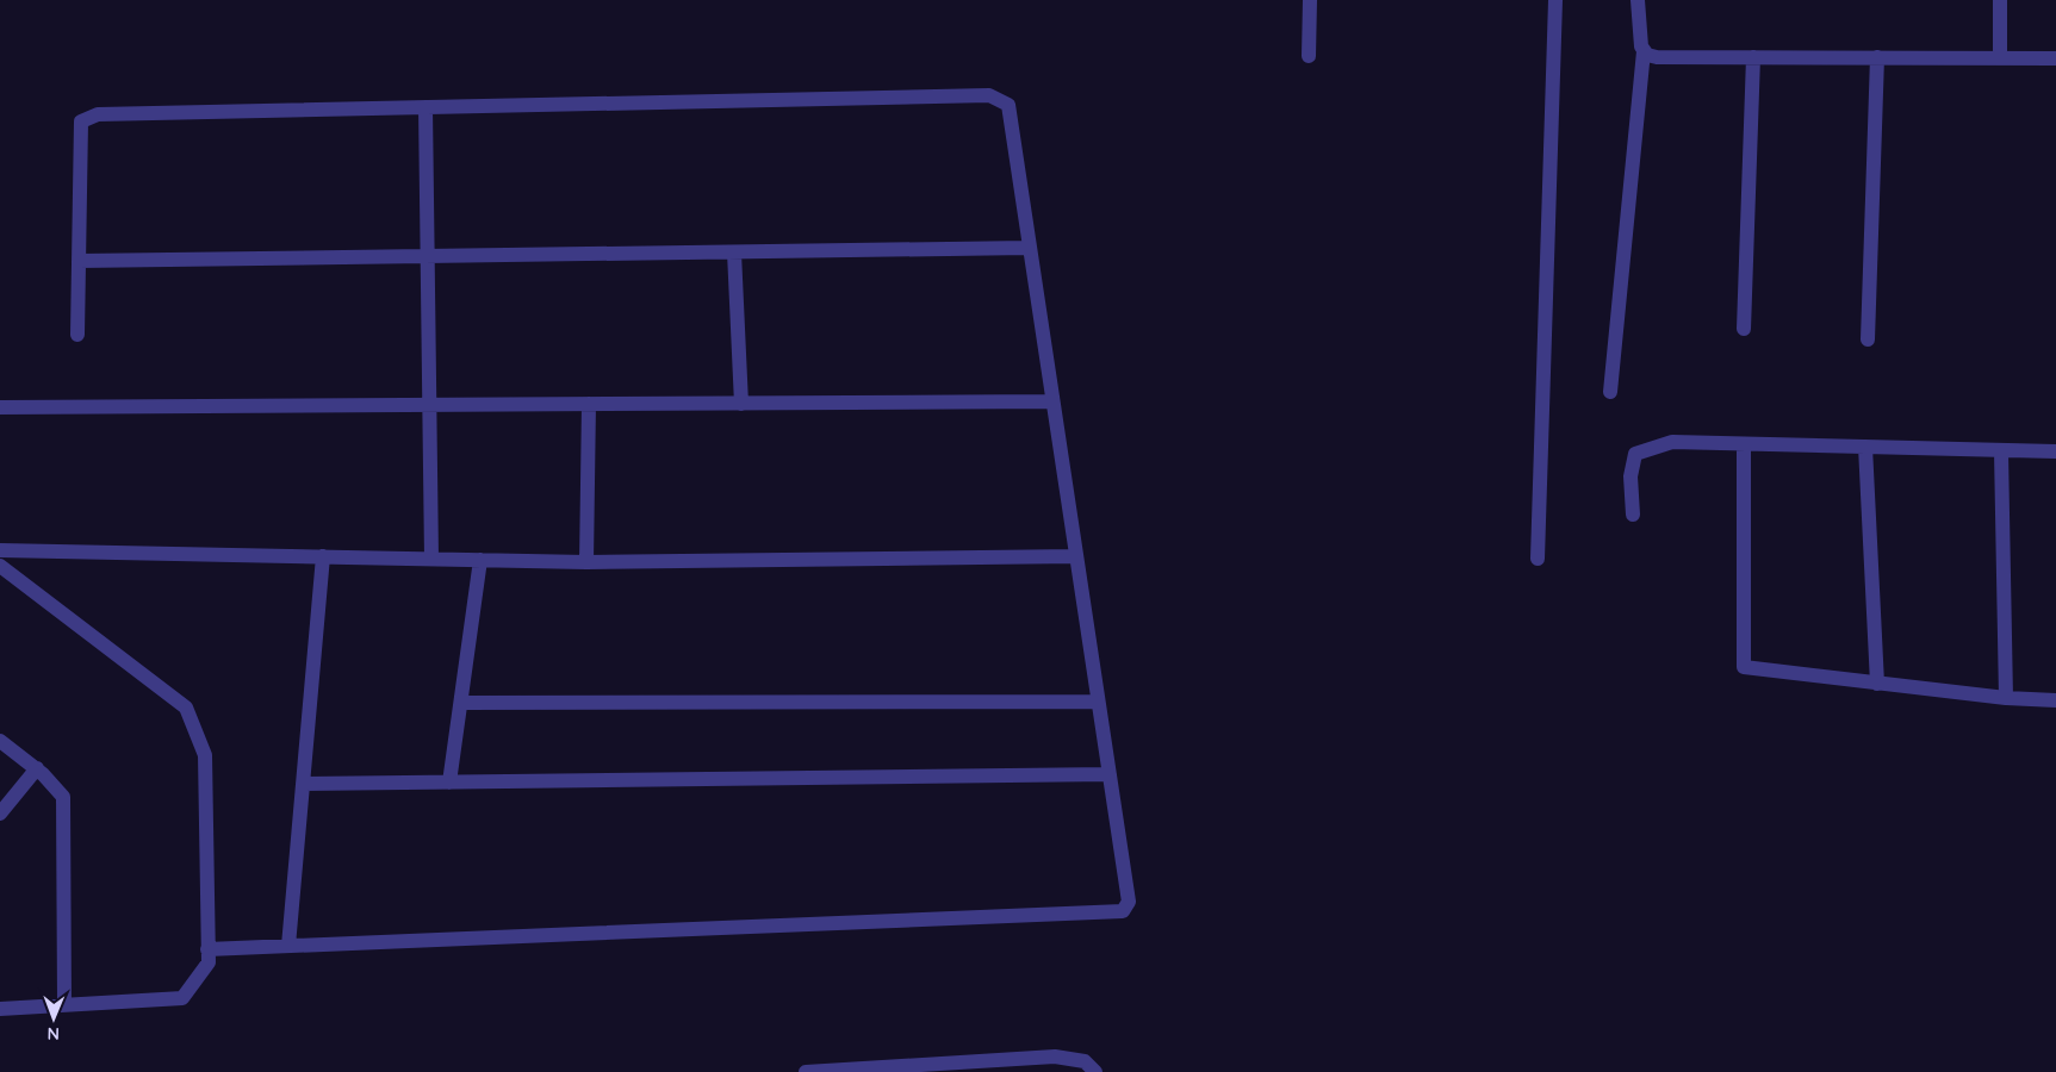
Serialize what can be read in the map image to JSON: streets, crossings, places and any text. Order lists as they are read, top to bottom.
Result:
{
  "north": "bottom"
}
